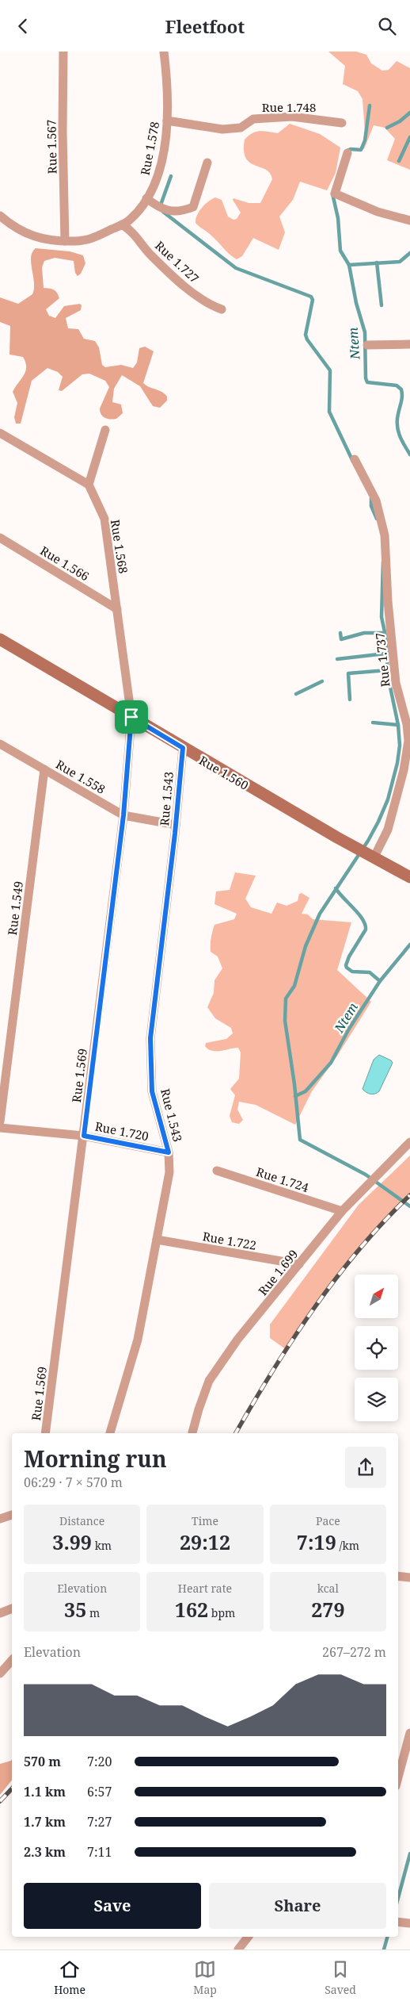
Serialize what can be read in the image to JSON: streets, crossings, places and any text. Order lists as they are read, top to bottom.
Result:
{
  "streets": {
    "main road": ["Rue 1.560"],
    "street": [
      "Rue 1.748",
      "Rue 1.567",
      "Rue 1.578",
      "Rue 1.727",
      "Rue 1.568",
      "Rue 1.566",
      "Rue 1.737",
      "Rue 1.558",
      "Rue 1.543",
      "Rue 1.549",
      "Rue 1.569",
      "Rue 1.720",
      "Rue 1.724",
      "Rue 1.722",
      "Rue 1.699"
    ]
  },
  "crossings": [
    ["Rue 1.748", "Rue 1.578"],
    ["Rue 1.567", "Rue 1.578"],
    ["Rue 1.578", "Rue 1.727"],
    ["Rue 1.568", "Rue 1.566"],
    ["Rue 1.568", "Rue 1.560"],
    ["Rue 1.568", "Rue 1.569"],
    ["Rue 1.737", "Rue 1.560"],
    ["Rue 1.560", "Rue 1.543"],
    ["Rue 1.560", "Rue 1.569"],
    ["Rue 1.558", "Rue 1.543"],
    ["Rue 1.558", "Rue 1.549"],
    ["Rue 1.558", "Rue 1.569"],
    ["Rue 1.543", "Rue 1.720"],
    ["Rue 1.543", "Rue 1.722"],
    ["Rue 1.569", "Rue 1.720"],
    ["Rue 1.724", "Rue 1.699"],
    ["Rue 1.722", "Rue 1.699"]
  ],
  "water": ["Ntem"],
  "north": "top right",
  "page": {
    "header": "Fleetfoot",
    "heading": ["Morning run", "06:29 · 7 × 570 m"],
    "stats": [
      ["Distance", "3.99 km"],
      ["Time", "29:12"],
      ["Pace", "7:19 /km"],
      ["Elevation", "35 m"],
      ["Heart rate", "162 bpm"],
      ["kcal", "279"]
    ],
    "chart": ["Elevation", "267–272 m"],
    "list": [
      {
        "name": "570 m",
        "note": "7:20"
      },
      {
        "name": "1.1 km",
        "note": "6:57"
      },
      {
        "name": "1.7 km",
        "note": "7:27"
      },
      {
        "name": "2.3 km",
        "note": "7:11"
      }
    ],
    "buttons": ["Save", "Share"],
    "tabs": ["Home", "Map", "Saved"]
  }
}
